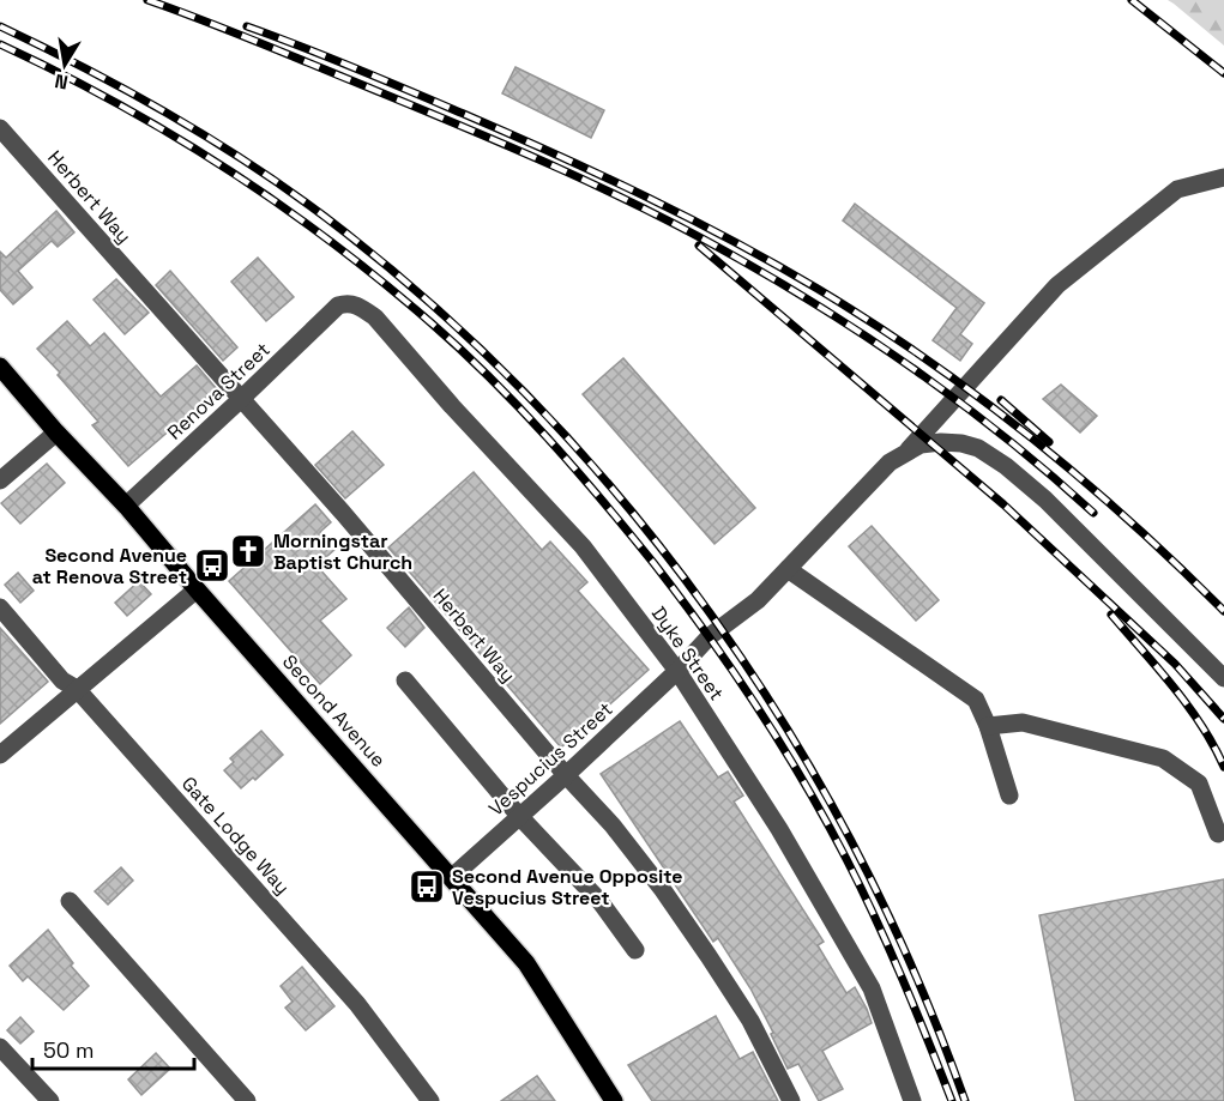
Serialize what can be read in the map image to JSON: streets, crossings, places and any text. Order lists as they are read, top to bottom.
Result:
{
  "streets": {
    "main road": ["Second Avenue"],
    "street": [
      "Herbert Way",
      "Renova Street",
      "Dyke Street",
      "Vespucius Street",
      "Gate Lodge Way"
    ]
  },
  "crossings": [
    ["Herbert Way", "Renova Street"],
    ["Herbert Way", "Vespucius Street"],
    ["Renova Street", "Dyke Street"],
    ["Renova Street", "Second Avenue"],
    ["Dyke Street", "Vespucius Street"],
    ["Second Avenue", "Vespucius Street"]
  ],
  "places": {
    "church": ["Morningstar Baptist Church"],
    "bus stop": ["Second Avenue at Renova Street", "Second Avenue Opposite Vespucius Street"]
  },
  "scale_bar": "50 m",
  "north": "bottom"
}
